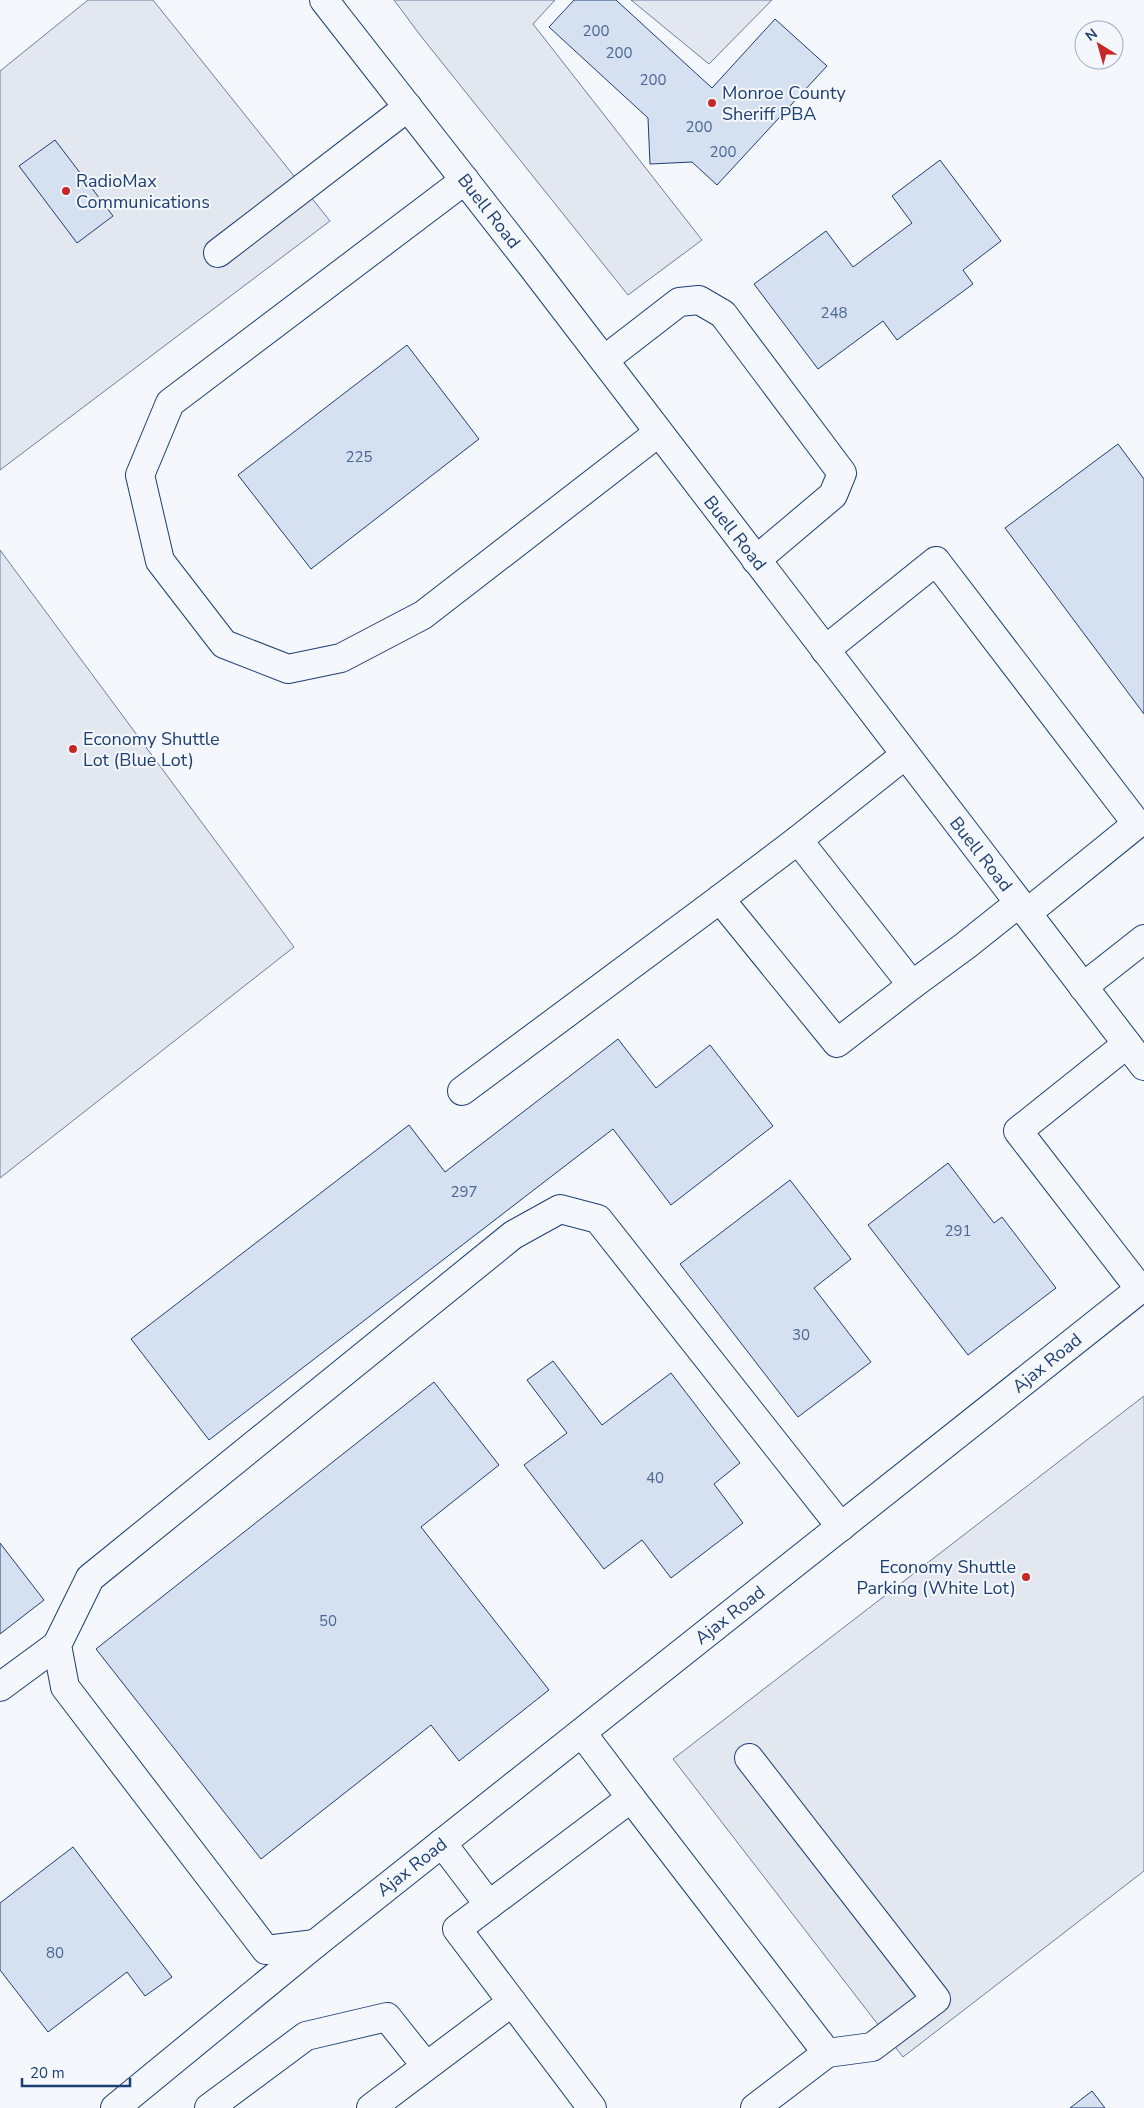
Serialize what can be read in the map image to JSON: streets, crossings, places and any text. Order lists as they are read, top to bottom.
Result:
{
  "streets": {
    "street": ["Buell Road", "Ajax Road"]
  },
  "places": [
    "Monroe County Sheriff PBA",
    "RadioMax Communications",
    "Economy Shuttle Lot (Blue Lot)",
    "Economy Shuttle Parking (White Lot)"
  ],
  "house_numbers": [
    "200",
    "200",
    "200",
    "200",
    "200",
    "248",
    "225",
    "297",
    "291",
    "30",
    "40",
    "50",
    "80"
  ],
  "scale_bar": "20 m",
  "north": "top left"
}
